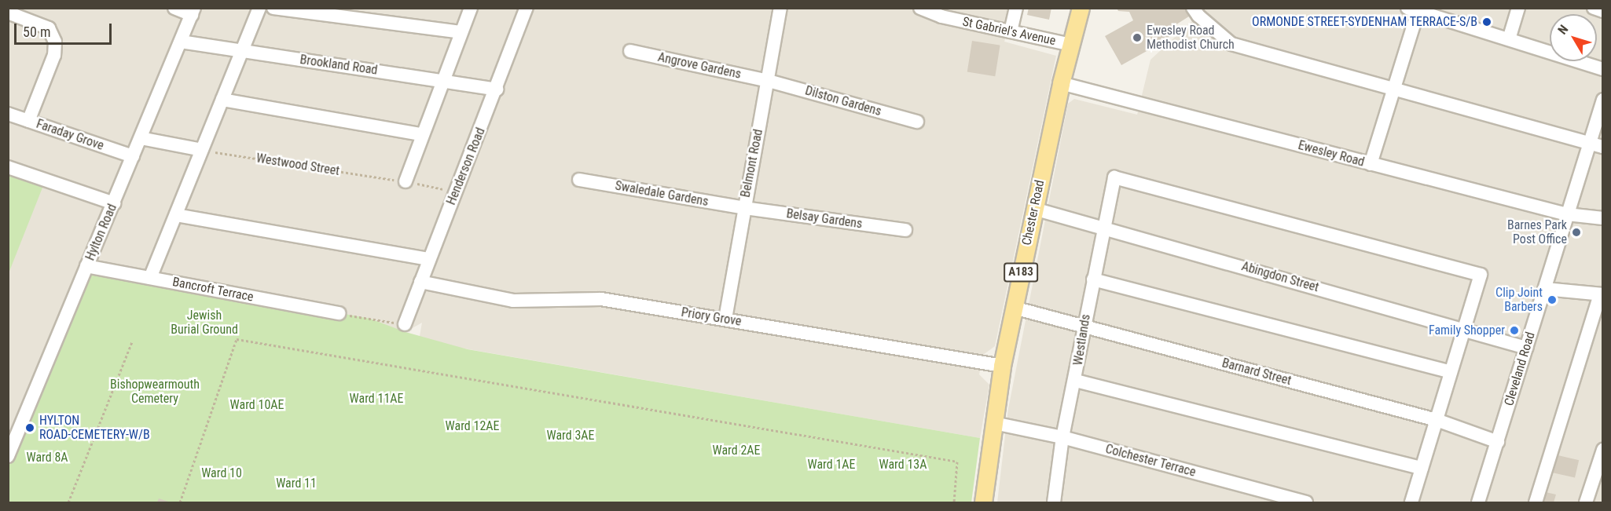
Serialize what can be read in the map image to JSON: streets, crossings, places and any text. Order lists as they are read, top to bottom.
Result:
{
  "streets": {
    "main road": ["Chester Road", "A183"],
    "street": [
      "St Gabriel's Avenue",
      "Brookland Road",
      "Angrove Gardens",
      "Dilston Gardens",
      "Faraday Grove",
      "Ewesley Road",
      "Belmont Road",
      "Henderson Road",
      "Swaledale Gardens",
      "Belsay Gardens",
      "Hylton Road",
      "Abingdon Street",
      "Bancroft Terrace",
      "Priory Grove",
      "Westlands",
      "Cleveland Road",
      "Barnard Street",
      "Colchester Terrace"
    ],
    "path": ["Westwood Street"]
  },
  "crossings": [
    ["St Gabriel's Avenue", "Chester Road"],
    ["Brookland Road", "Henderson Road"],
    ["Brookland Road", "Hylton Road"],
    ["Angrove Gardens", "Dilston Gardens"],
    ["Angrove Gardens", "Belmont Road"],
    ["Dilston Gardens", "Belmont Road"],
    ["Faraday Grove", "Hylton Road"],
    ["Ewesley Road", "Chester Road"],
    ["Ewesley Road", "Cleveland Road"],
    ["Belmont Road", "Swaledale Gardens"],
    ["Belmont Road", "Belsay Gardens"],
    ["Belmont Road", "Priory Grove"],
    ["Westwood Street", "Henderson Road"],
    ["Henderson Road", "Priory Grove"],
    ["Swaledale Gardens", "Belsay Gardens"],
    ["Chester Road", "Abingdon Street"],
    ["Chester Road", "Priory Grove"],
    ["Chester Road", "Barnard Street"],
    ["Chester Road", "Colchester Terrace"],
    ["Hylton Road", "Bancroft Terrace"],
    ["Abingdon Street", "Westlands"],
    ["Abingdon Street", "Cleveland Road"],
    ["Westlands", "Barnard Street"],
    ["Westlands", "Colchester Terrace"],
    ["Cleveland Road", "Barnard Street"]
  ],
  "parks": [
    "Jewish Burial Ground",
    "Bishopwearmouth Cemetery",
    "Ward 11AE",
    "Ward 10AE",
    "Ward 12AE",
    "Ward 3AE",
    "Ward 2AE",
    "Ward 8A",
    "Ward 1AE",
    "Ward 13A",
    "Ward 10",
    "Ward 11"
  ],
  "places": [
    "ORMONDE STREET-SYDENHAM TERRACE-S/B",
    "Ewesley Road Methodist Church",
    "Barnes Park Post Office",
    "Clip Joint Barbers",
    "Family Shopper",
    "HYLTON ROAD-CEMETERY-W/B"
  ],
  "scale_bar": "50 m",
  "north": "top left"
}
